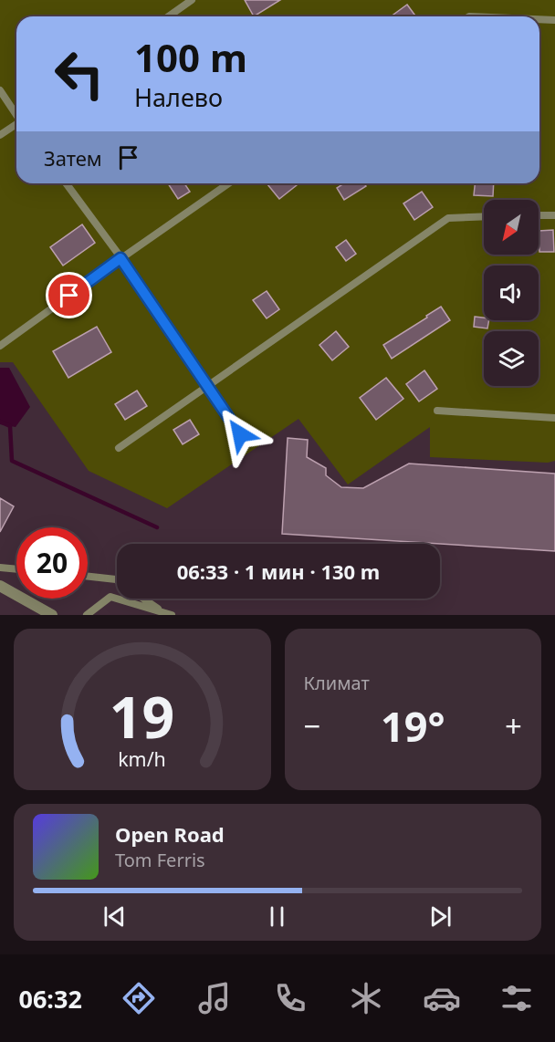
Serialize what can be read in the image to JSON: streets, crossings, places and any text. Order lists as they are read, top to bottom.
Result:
{
  "north": "bottom left",
  "page": {
    "turn": ["100 m", "Налево"],
    "then": "Затем",
    "limit": "20",
    "trip": "06:33 · 1 мин · 130 m",
    "tile": "Климат",
    "heat": ["−", "19°", "+"],
    "song": ["Open Road", "Tom Ferris"],
    "tabs": "06:32",
    "gauge": ["19", "km/h"]
  }
}
